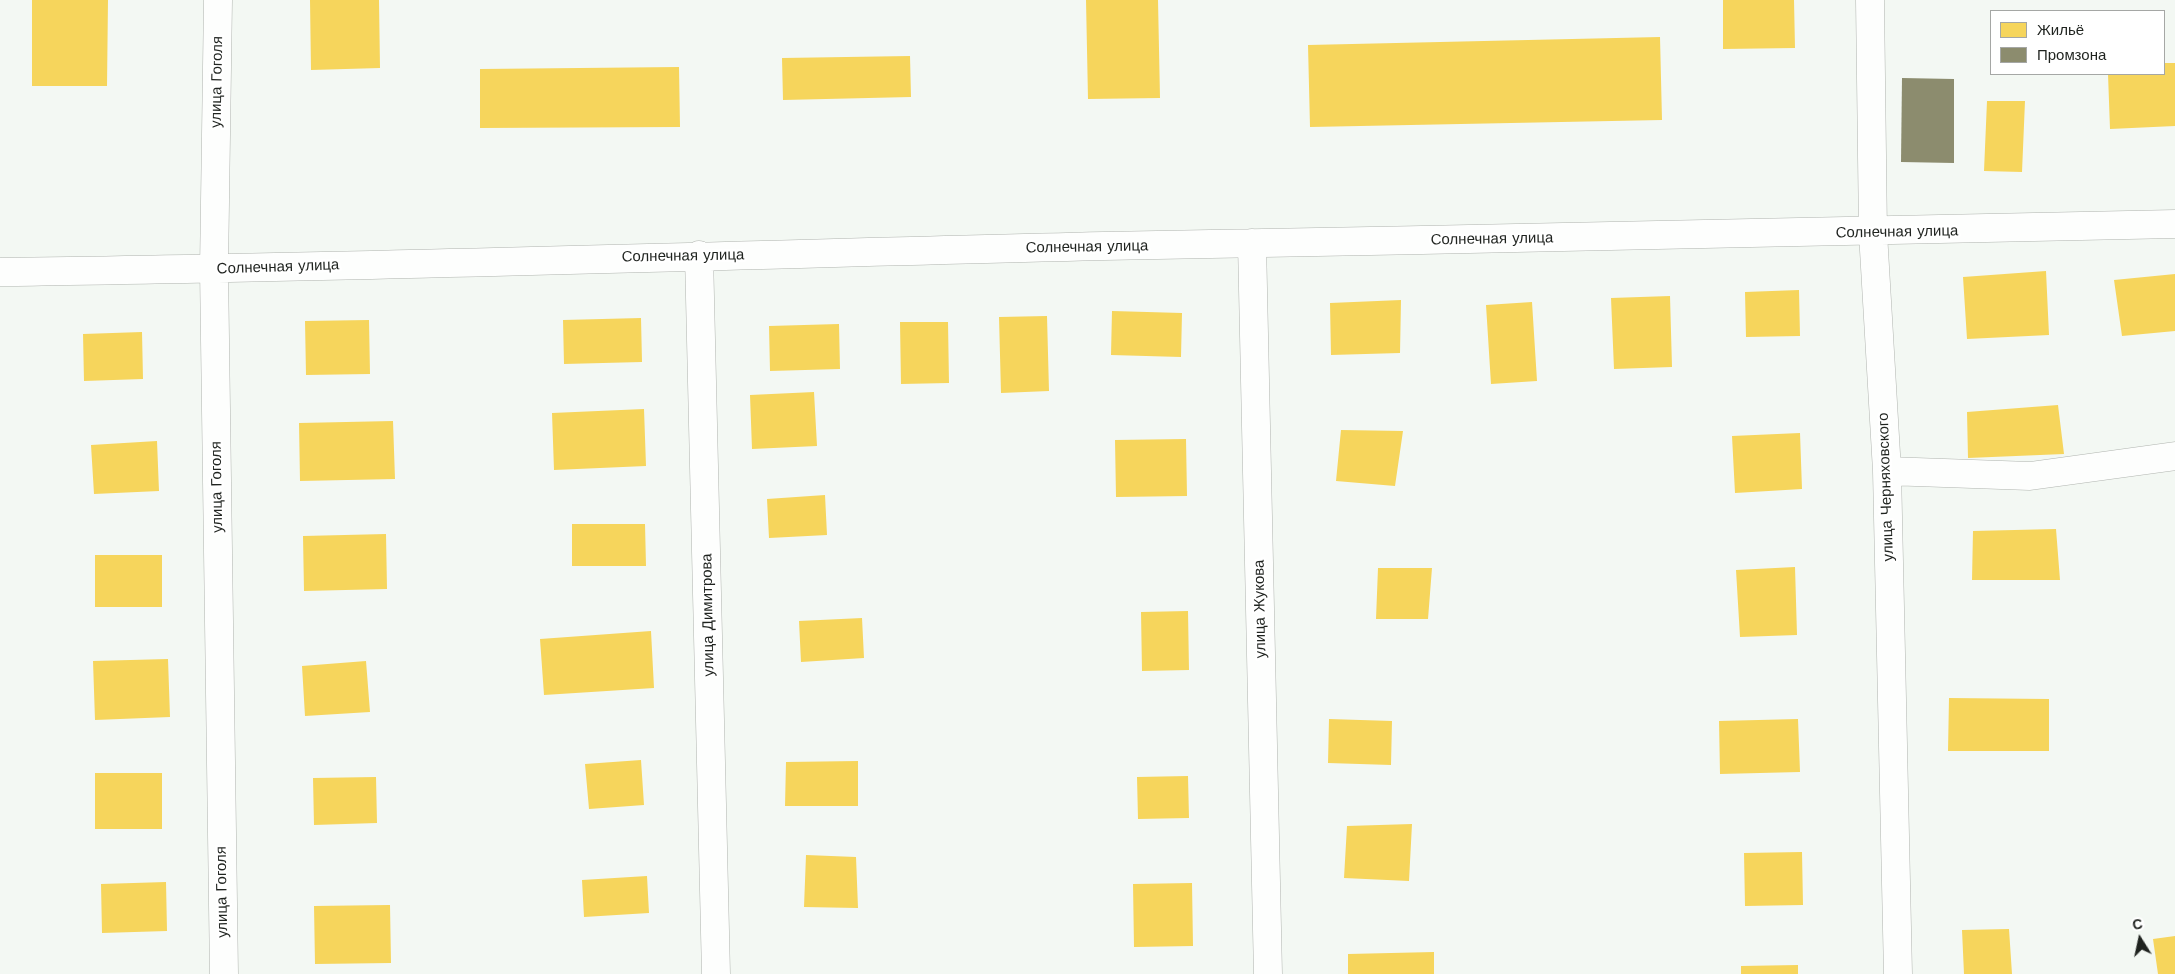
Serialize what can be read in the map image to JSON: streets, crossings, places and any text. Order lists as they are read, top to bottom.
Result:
{
  "streets": {
    "street": [
      "улица Гоголя",
      "Солнечная улица",
      "улица Черняховского",
      "улица Жукова",
      "улица Димитрова"
    ]
  },
  "crossings": [
    ["улица Гоголя", "Солнечная улица"],
    ["Солнечная улица", "улица Черняховского"],
    ["Солнечная улица", "улица Жукова"],
    ["Солнечная улица", "улица Димитрова"]
  ],
  "legend": ["Жильё", "Промзона"],
  "north": "top"
}
